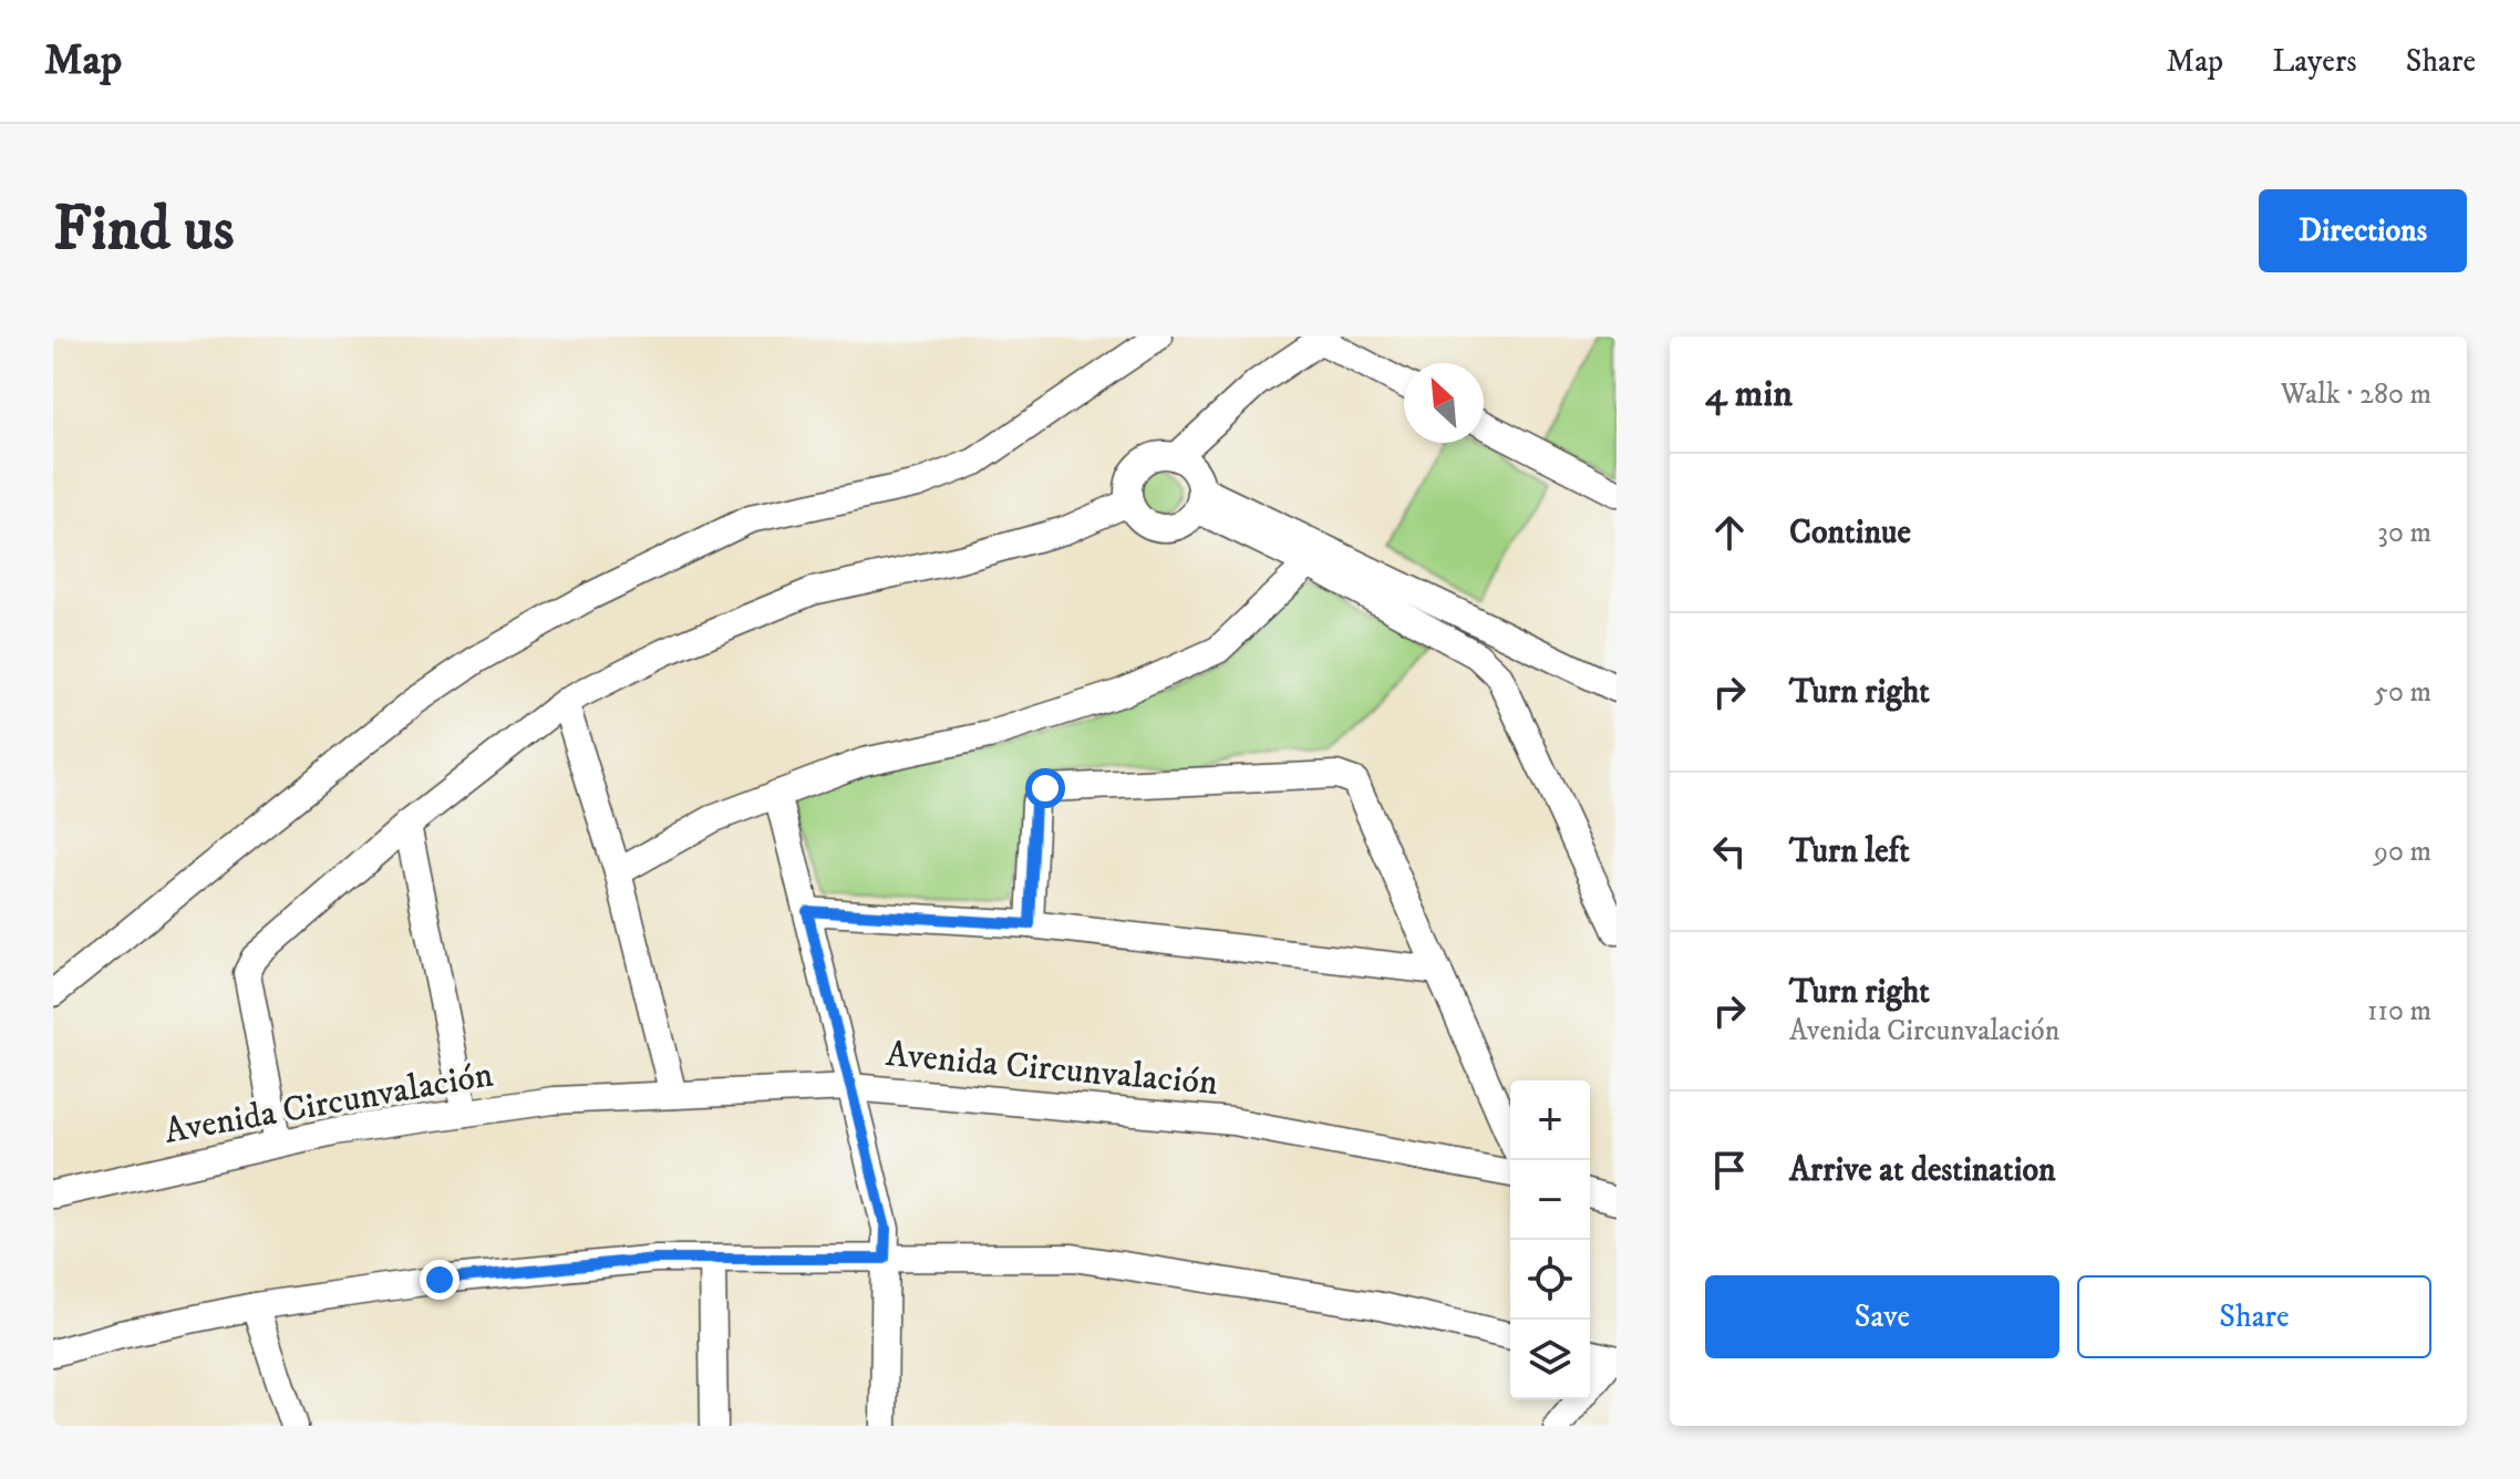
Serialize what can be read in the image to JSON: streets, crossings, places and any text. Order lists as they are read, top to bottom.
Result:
{
  "streets": {
    "street": ["Avenida Circunvalación"]
  },
  "north": "top left",
  "page": {
    "header": "Map",
    "nav": ["Map", "Layers", "Share"],
    "buttons": [
      "Directions",
      ["Save", "Share"]
    ],
    "title": "Find us",
    "heading": ["4 min", "Walk · 280 m"],
    "list": [
      ["Continue", "30 m"],
      ["Turn right", "50 m"],
      ["Turn left", "90 m"],
      ["Turn right", "Avenida Circunvalación", "110 m"],
      "Arrive at destination"
    ],
    "map_buttons": ["+", "−"]
  }
}
